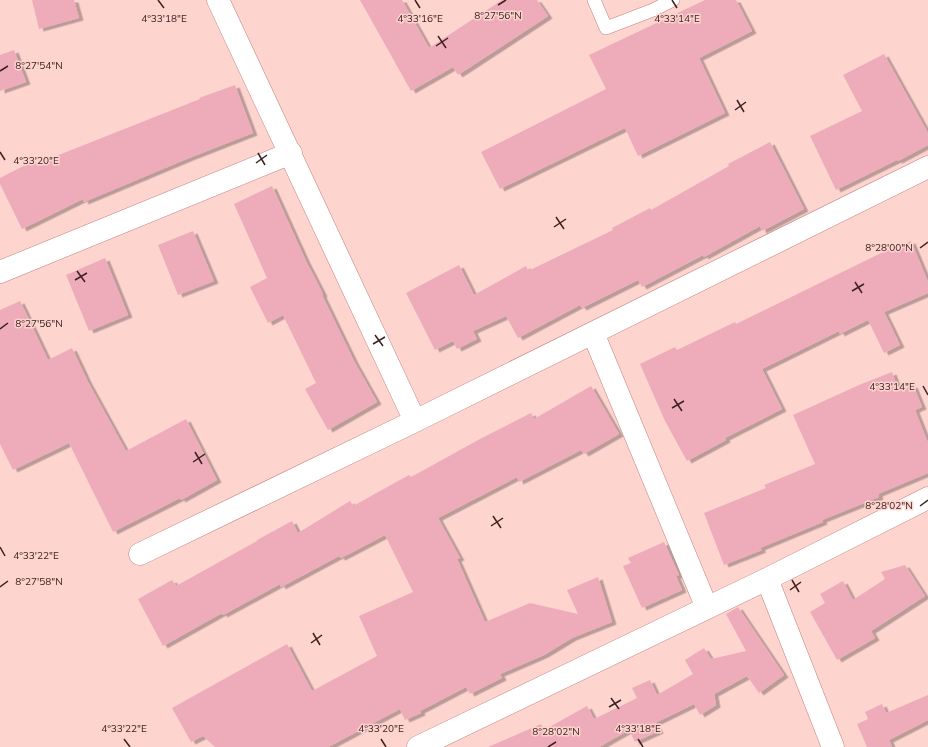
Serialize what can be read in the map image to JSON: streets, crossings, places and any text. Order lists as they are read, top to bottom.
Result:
{
  "coordinates": [
    "8°27'56\"N",
    "4°33'18\"E",
    "4°33'16\"E",
    "4°33'14\"E",
    "8°27'54\"N",
    "4°33'20\"E",
    "8°28'00\"N",
    "8°28'02\"N",
    "4°33'22\"E",
    "8°27'58\"N"
  ]
}
